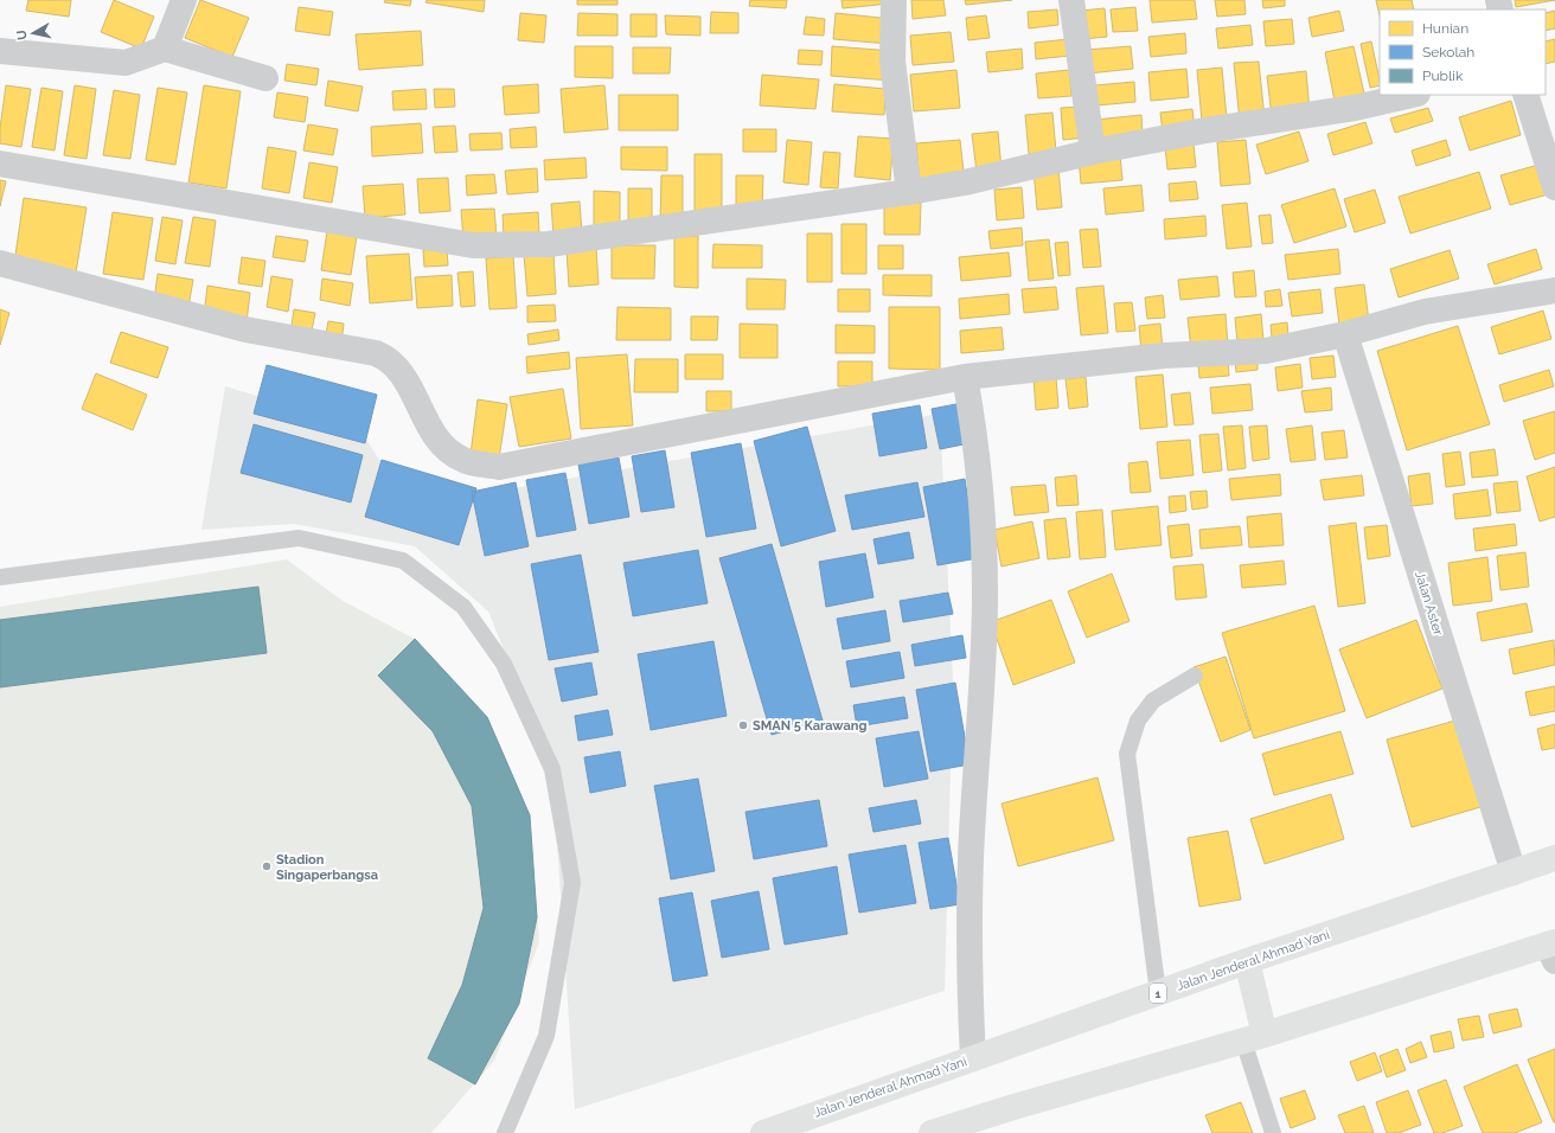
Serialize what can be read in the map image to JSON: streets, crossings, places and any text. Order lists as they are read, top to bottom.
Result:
{
  "streets": {
    "main road": ["Jalan Jenderal Ahmad Yani", "1"],
    "street": ["Jalan Aster"]
  },
  "crossings": [
    ["Jalan Aster", "Jalan Jenderal Ahmad Yani"]
  ],
  "places": ["SMAN 5 Karawang", "Stadion Singaperbangsa"],
  "legend": ["Hunian", "Sekolah", "Publik"],
  "north": "left"
}
